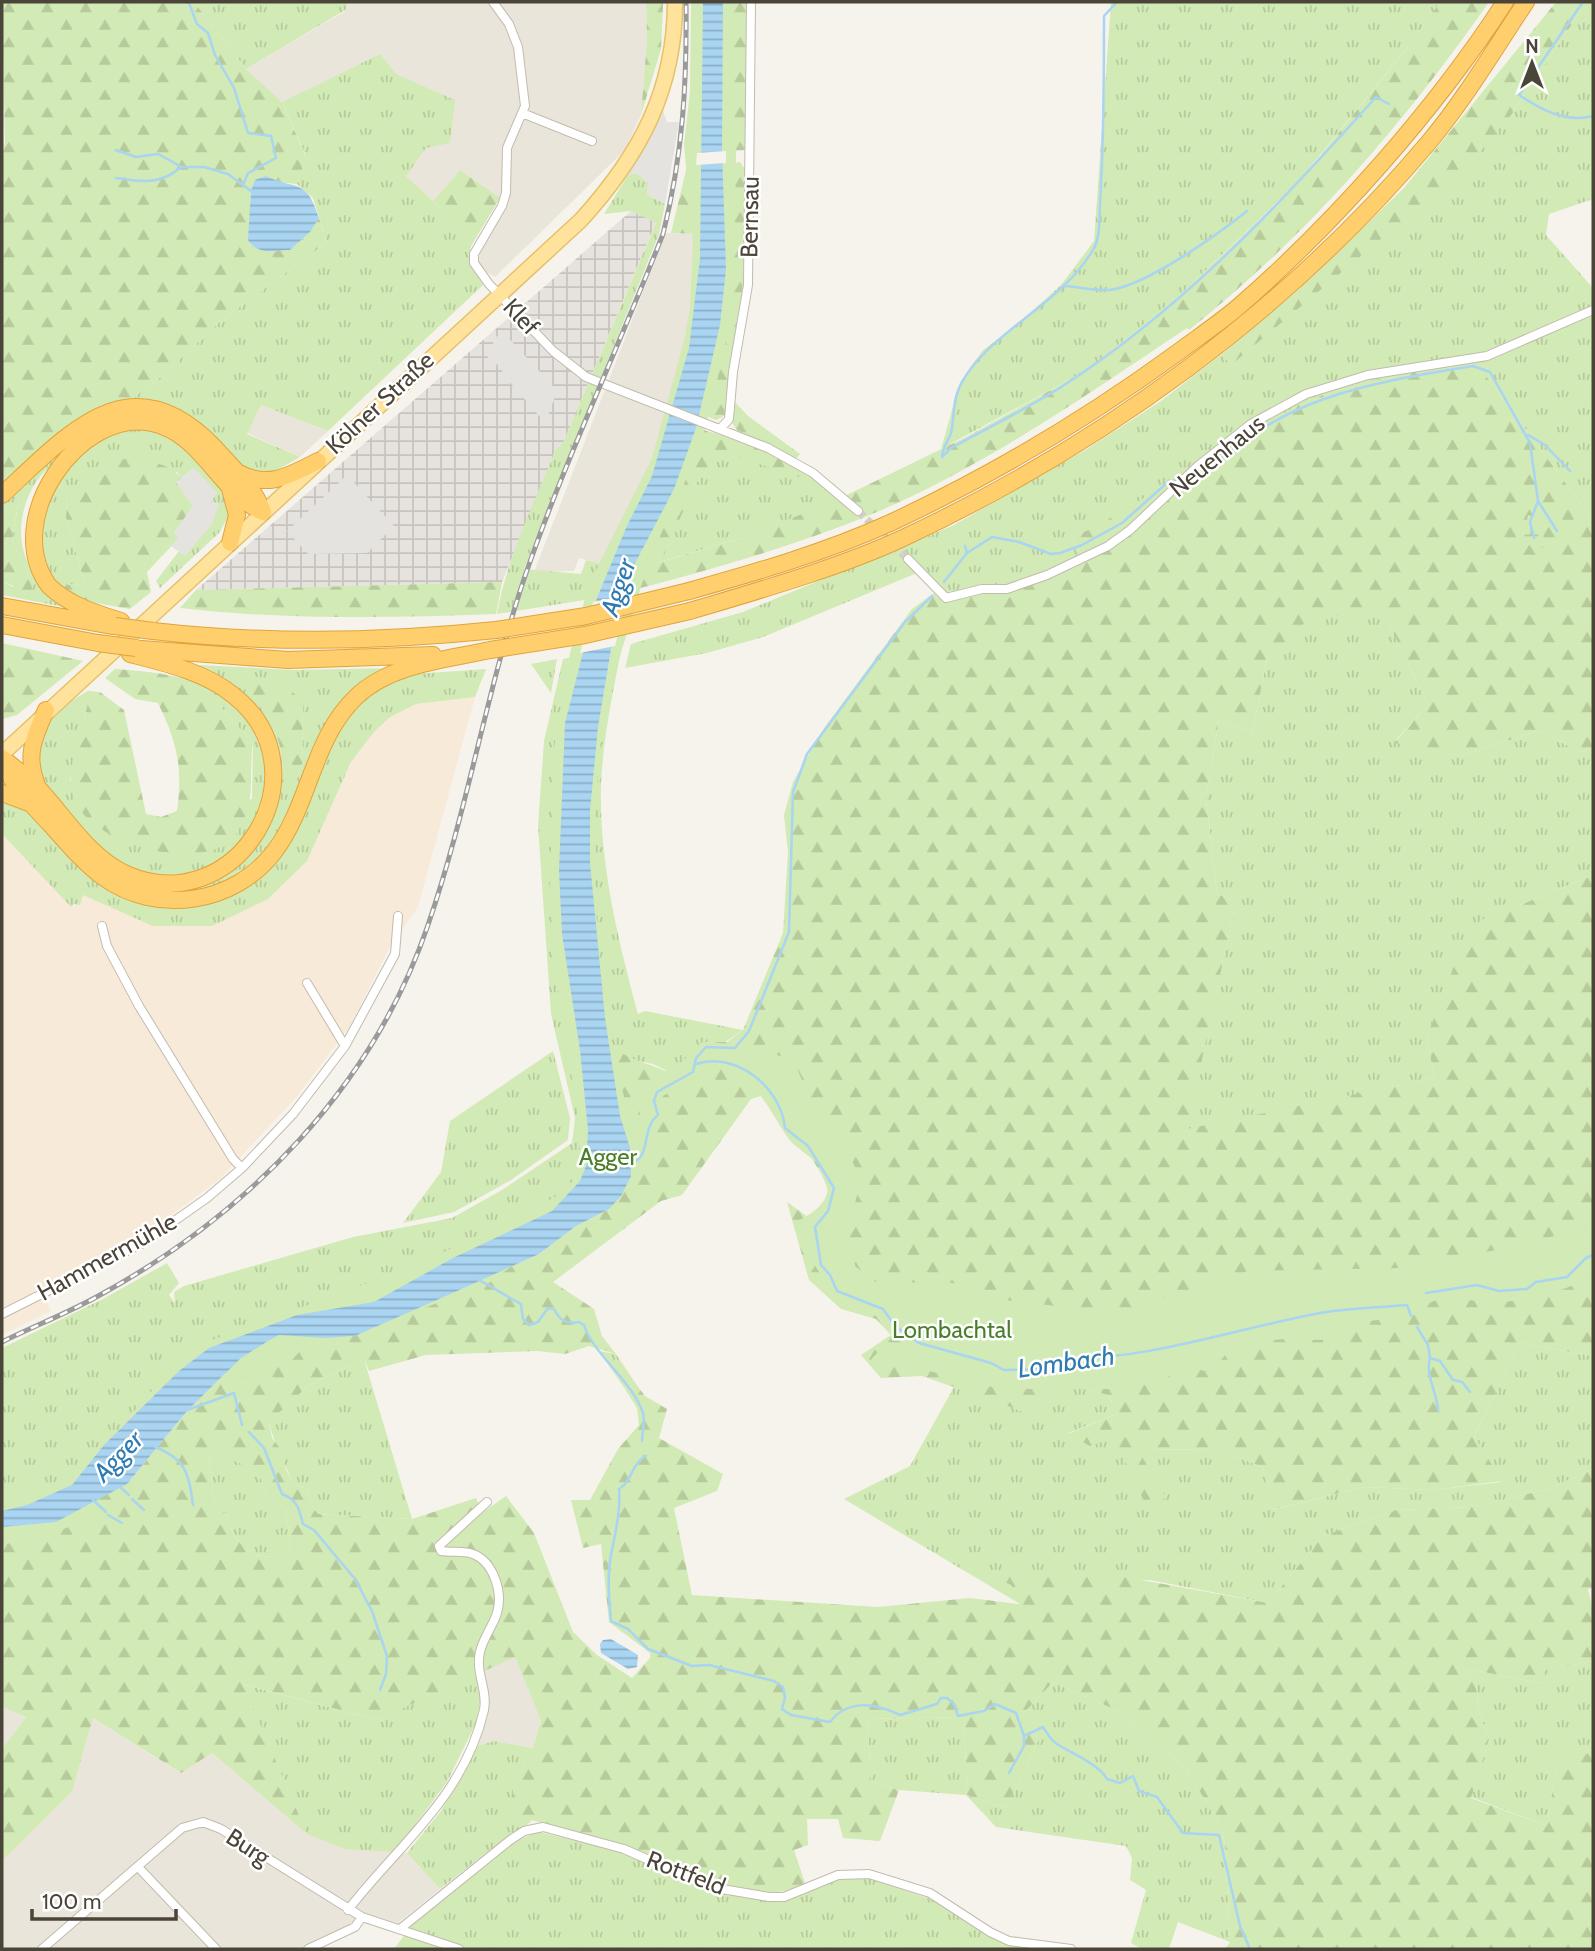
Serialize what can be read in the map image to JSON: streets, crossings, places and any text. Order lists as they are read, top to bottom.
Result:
{
  "streets": {
    "main road": ["Kölner Straße"],
    "street": [
      "Bernsau",
      "Klef",
      "Neuenhaus",
      "Hammermühle",
      "Burg",
      "Rottfeld"
    ]
  },
  "crossings": [
    ["Bernsau", "Klef"],
    ["Klef", "Kölner Straße"],
    ["Burg", "Rottfeld"]
  ],
  "water": ["Agger", "Lombach"],
  "parks": ["Agger", "Lombachtal"],
  "scale_bar": "100 m",
  "north": "top"
}
